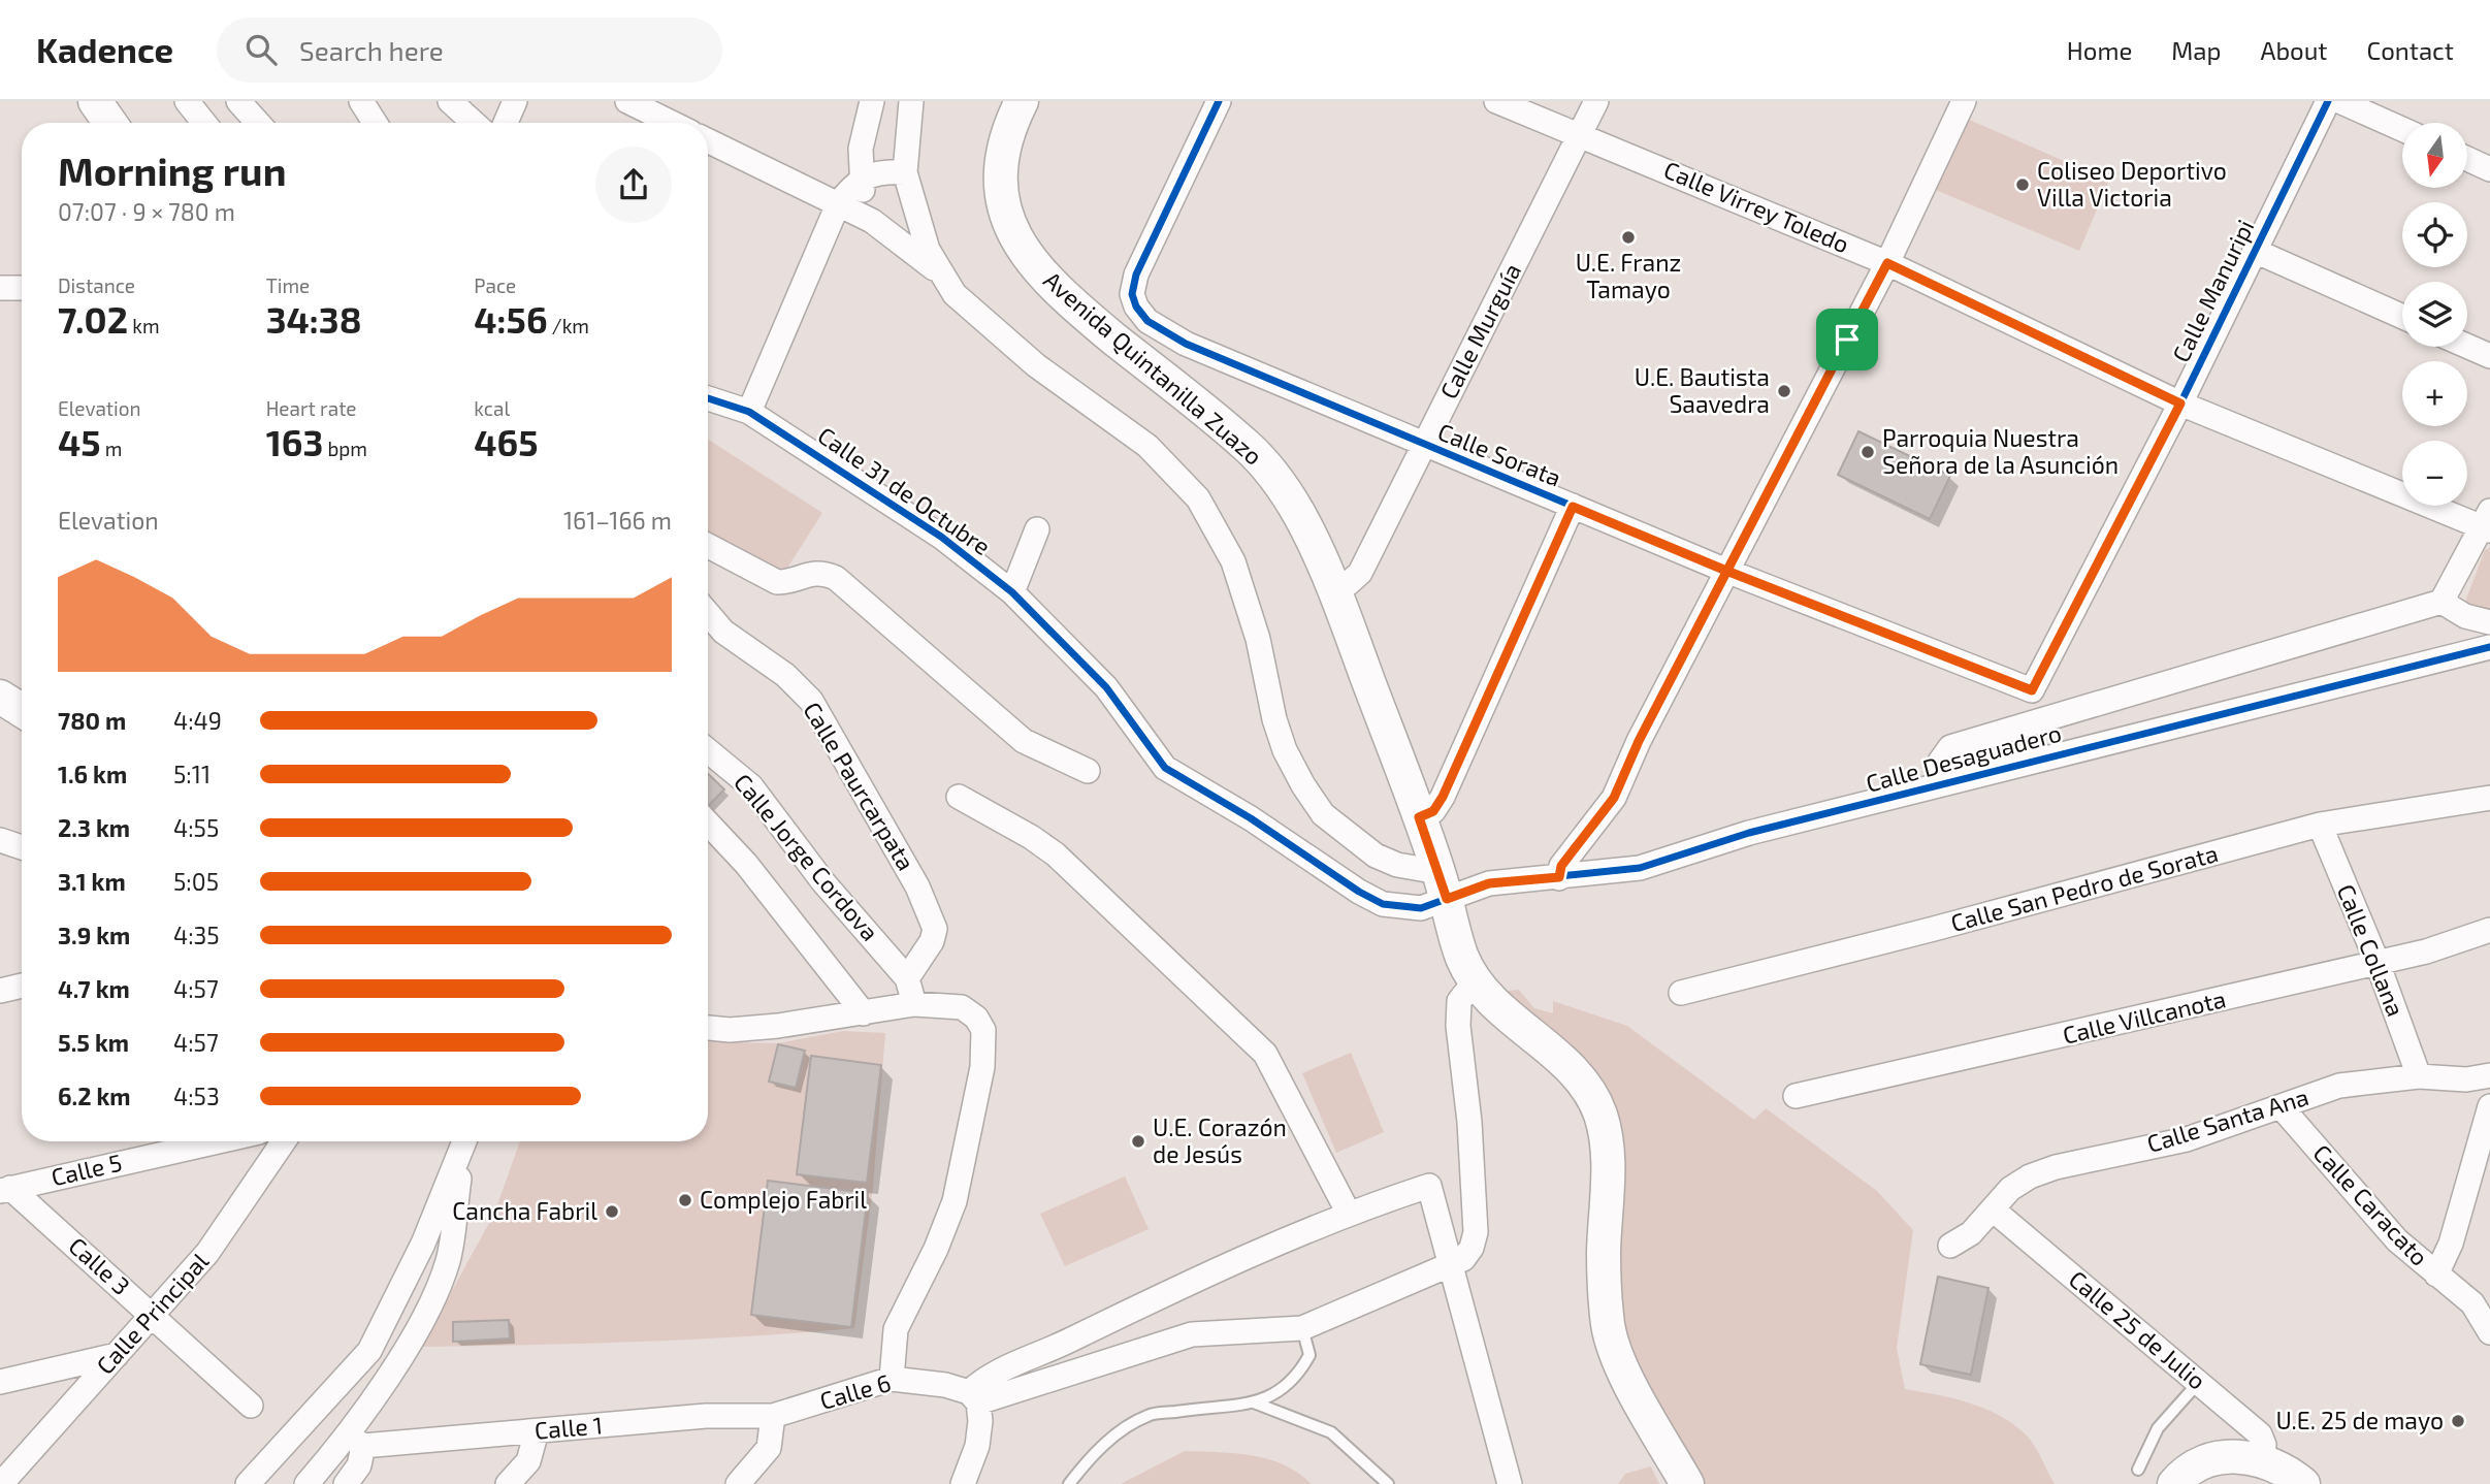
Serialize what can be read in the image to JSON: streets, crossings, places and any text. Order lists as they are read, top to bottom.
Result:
{
  "streets": {
    "street": [
      "Calle Virrey Toledo",
      "Calle Manuripi",
      "Calle Murguía",
      "Avenida Quintanilla Zuazo",
      "Calle Sorata",
      "Calle 31 de Octubre",
      "Calle Desaguadero",
      "Calle Paurcarpata",
      "Calle Jorge Cordova",
      "Calle San Pedro de Sorata",
      "Calle Collana",
      "Calle Villcanota",
      "Calle Santa Ana",
      "Calle 5",
      "Calle Caracato",
      "Calle 3",
      "Calle Principal",
      "Calle 25 de Julio",
      "Calle 6",
      "Calle 1"
    ]
  },
  "crossings": [
    ["Calle Virrey Toledo", "Calle Manuripi"],
    ["Calle Virrey Toledo", "Calle Murguía"],
    ["Calle Manuripi", "Calle Sorata"],
    ["Calle Murguía", "Avenida Quintanilla Zuazo"],
    ["Calle Murguía", "Calle Sorata"],
    ["Avenida Quintanilla Zuazo", "Calle 31 de Octubre"],
    ["Avenida Quintanilla Zuazo", "Calle Desaguadero"],
    ["Calle 31 de Octubre", "Calle Desaguadero"],
    ["Calle Paurcarpata", "Calle Jorge Cordova"],
    ["Calle San Pedro de Sorata", "Calle Collana"],
    ["Calle Collana", "Calle Villcanota"],
    ["Calle Collana", "Calle Santa Ana"],
    ["Calle Santa Ana", "Calle Caracato"],
    ["Calle Santa Ana", "Calle 25 de Julio"],
    ["Calle 5", "Calle 3"],
    ["Calle 3", "Calle Principal"],
    ["Calle 6", "Calle 1"]
  ],
  "places": [
    "Coliseo Deportivo Villa Victoria",
    "U.E. Franz Tamayo",
    "U.E. Bautista Saavedra",
    "Parroquia Nuestra Señora de la Asunción",
    "U.E. Corazón de Jesús",
    "Complejo Fabril",
    "Cancha Fabril",
    "U.E. 25 de mayo"
  ],
  "north": "bottom",
  "page": {
    "header": "Kadence",
    "search": "Search here",
    "nav": [
      "Home",
      "Map",
      "About",
      "Contact"
    ],
    "map_buttons": ["+", "−"],
    "heading": ["Morning run", "07:07 · 9 × 780 m"],
    "stats": [
      ["Distance", "7.02 km"],
      ["Time", "34:38"],
      ["Pace", "4:56 /km"],
      ["Elevation", "45 m"],
      ["Heart rate", "163 bpm"],
      ["kcal", "465"]
    ],
    "chart": ["Elevation", "161–166 m"],
    "list": [
      {
        "name": "780 m",
        "note": "4:49"
      },
      {
        "name": "1.6 km",
        "note": "5:11"
      },
      {
        "name": "2.3 km",
        "note": "4:55"
      },
      {
        "name": "3.1 km",
        "note": "5:05"
      },
      {
        "name": "3.9 km",
        "note": "4:35"
      },
      {
        "name": "4.7 km",
        "note": "4:57"
      },
      {
        "name": "5.5 km",
        "note": "4:57"
      },
      {
        "name": "6.2 km",
        "note": "4:53"
      }
    ]
  }
}
